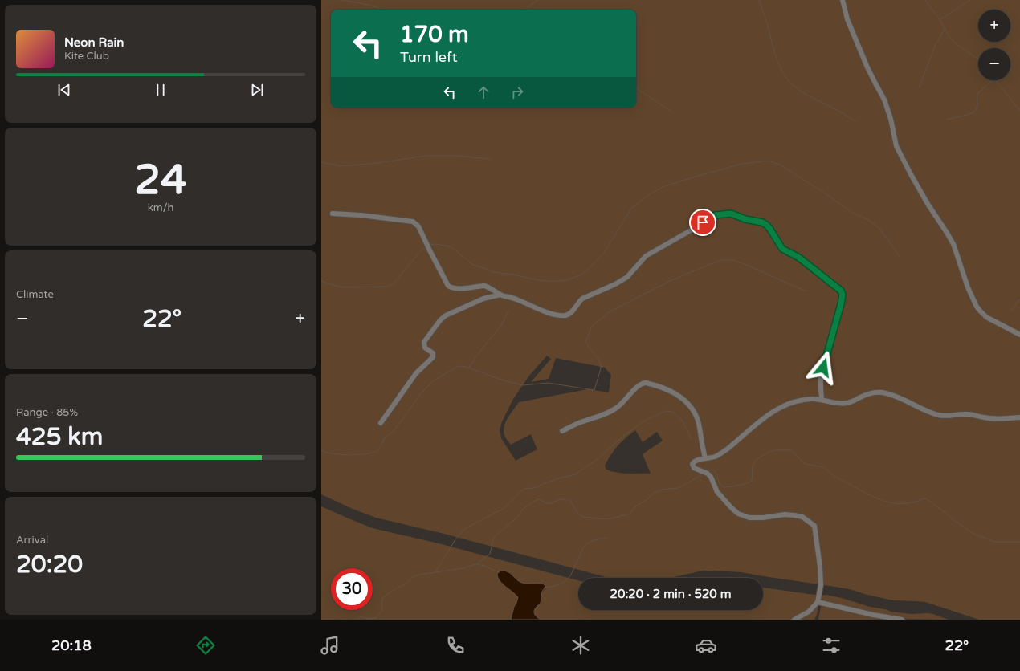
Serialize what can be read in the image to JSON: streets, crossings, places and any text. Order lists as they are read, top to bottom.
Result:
{
  "page": {
    "map_buttons": ["+", "−"],
    "turn": ["170 m", "Turn left"],
    "song": ["Neon Rain", "Kite Club"],
    "tile": [
      ["24", "km/h"],
      "Climate",
      ["Range · 85%", "425 km"],
      ["Arrival", "20:20"]
    ],
    "heat": ["−", "22°", "+"],
    "limit": "30",
    "trip": "20:20 · 2 min · 520 m",
    "tabs": ["20:18", "22°"]
  }
}
